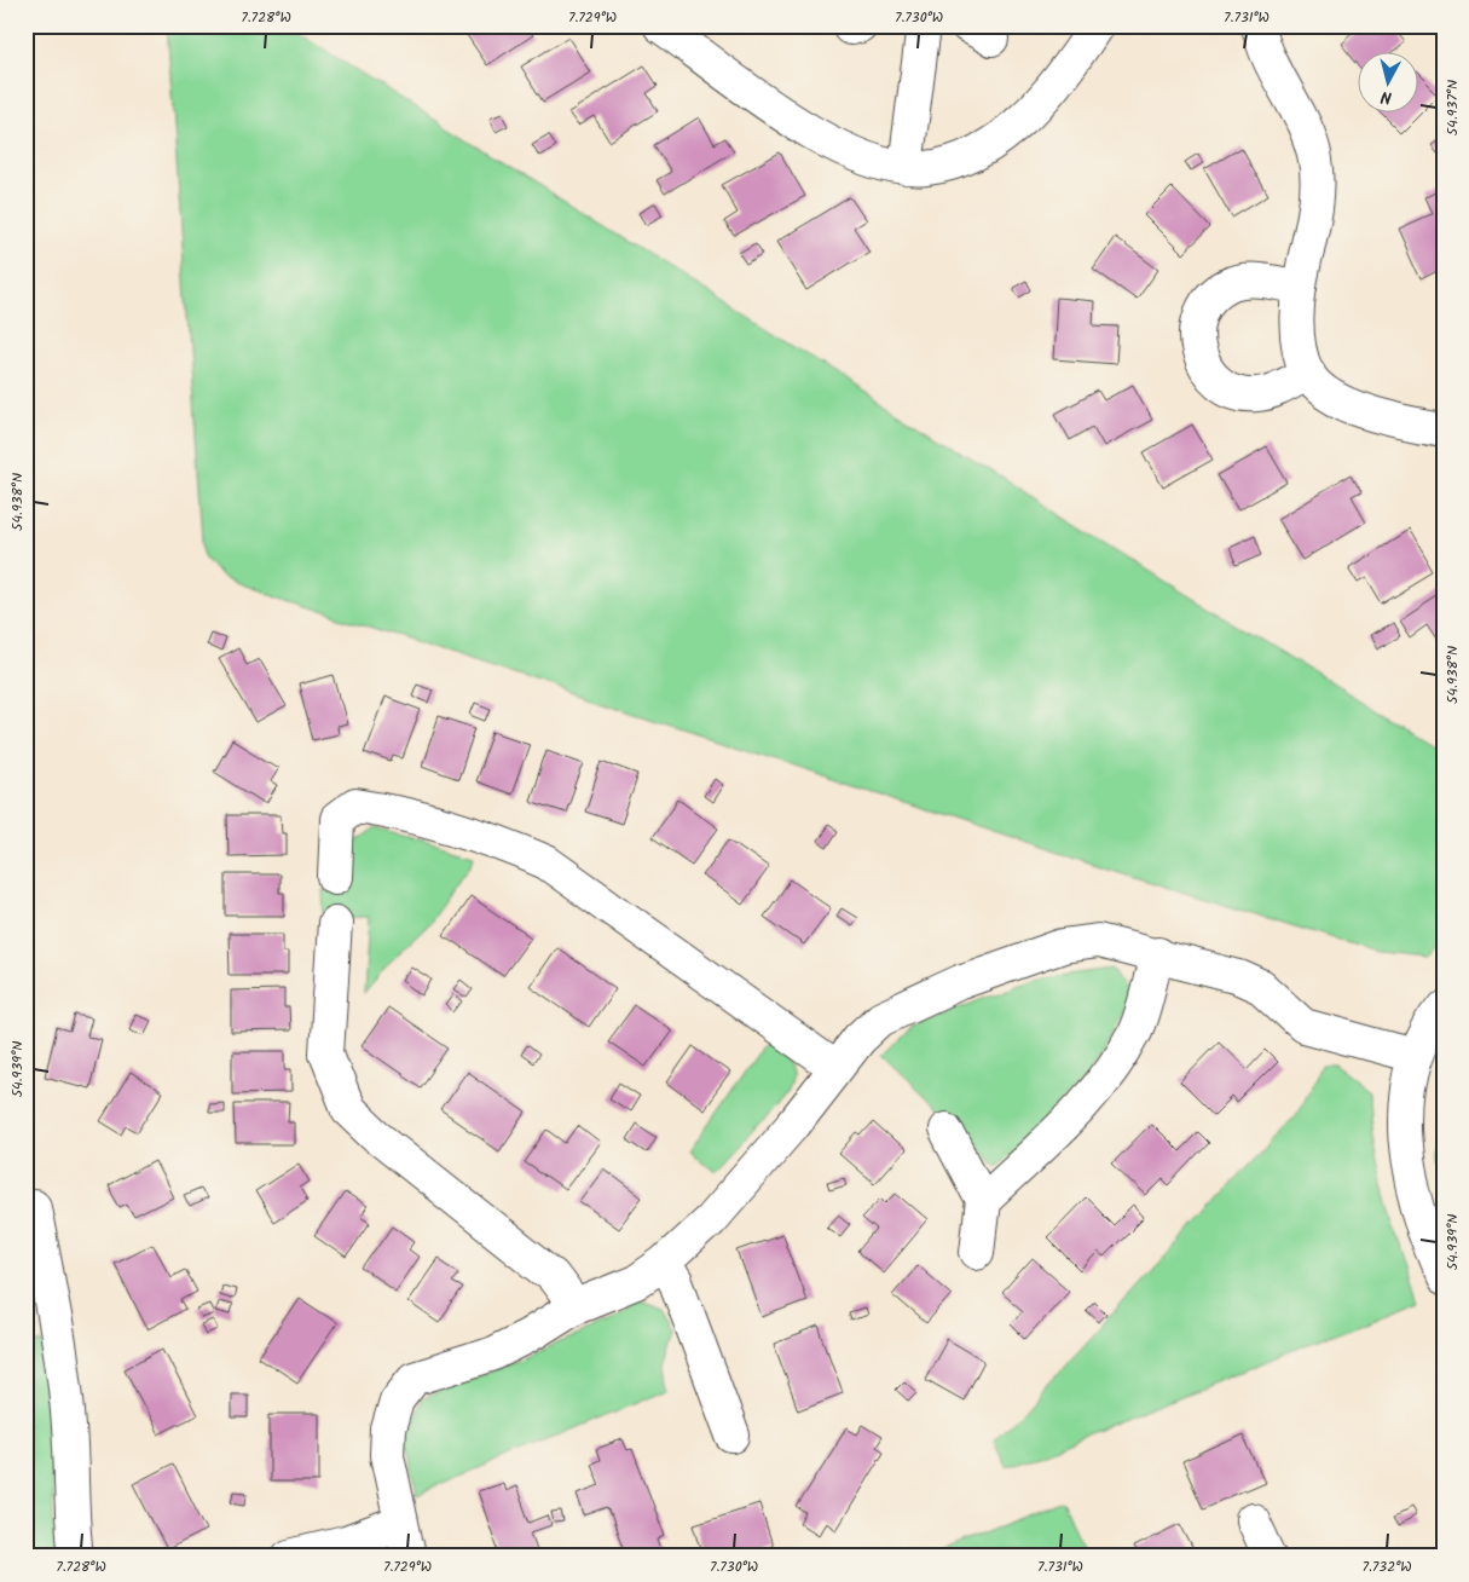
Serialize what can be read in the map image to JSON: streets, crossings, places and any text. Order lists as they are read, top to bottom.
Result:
{
  "north": "bottom",
  "coordinates": [
    "7.728°W",
    "7.729°W",
    "7.730°W",
    "7.731°W",
    "54.937°N",
    "54.938°N",
    "54.939°N",
    "7.732°W"
  ]
}
